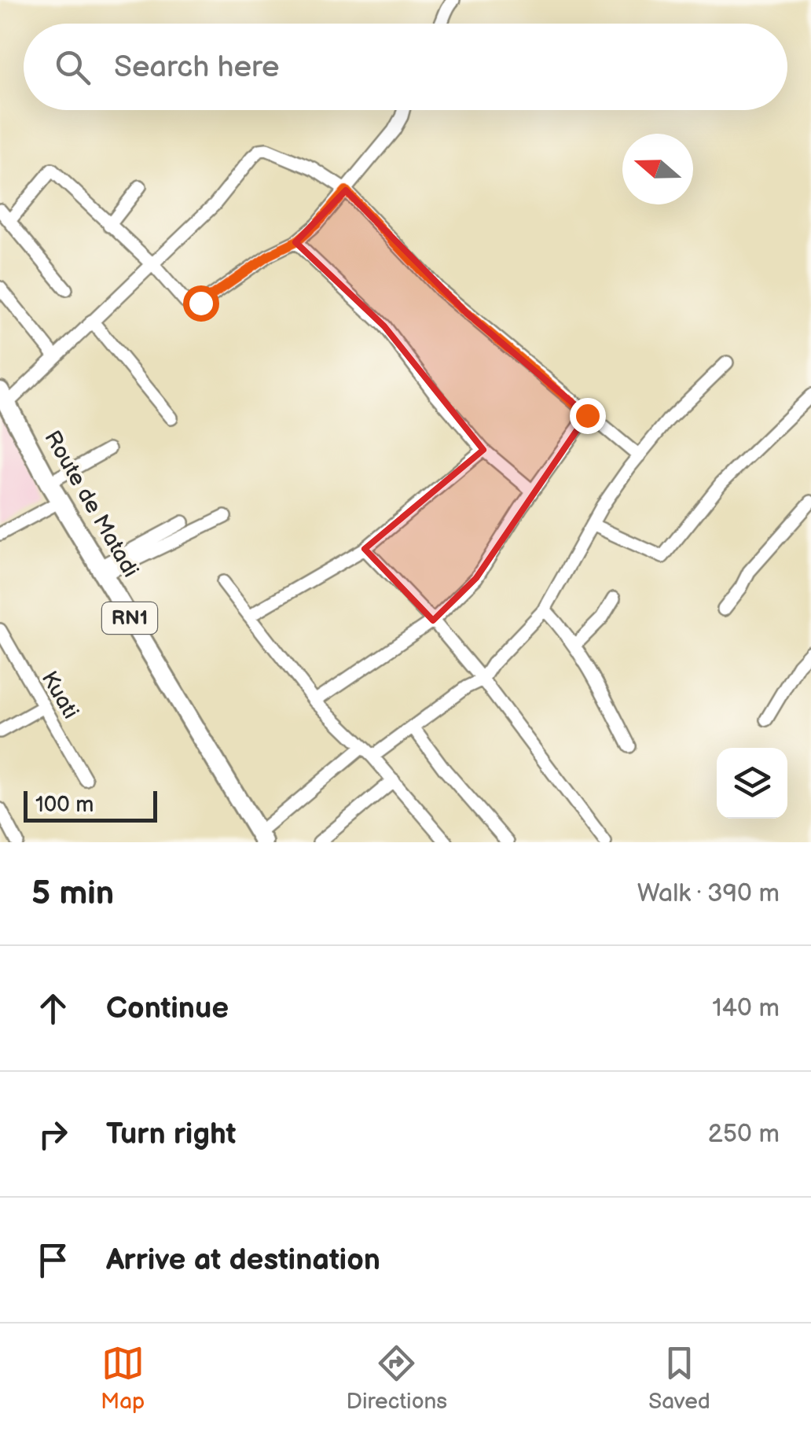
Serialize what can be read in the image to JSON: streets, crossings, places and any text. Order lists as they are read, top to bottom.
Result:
{
  "streets": {
    "highway": ["Route de Matadi", "RN1"],
    "street": ["Kuati"]
  },
  "scale_bar": "100 m",
  "north": "left",
  "page": {
    "search": "Search here",
    "scale": "100 m",
    "heading": ["5 min", "Walk · 390 m"],
    "list": [
      ["Continue", "140 m"],
      ["Turn right", "250 m"],
      "Arrive at destination"
    ],
    "nav": ["Map", "Directions", "Saved"]
  }
}
